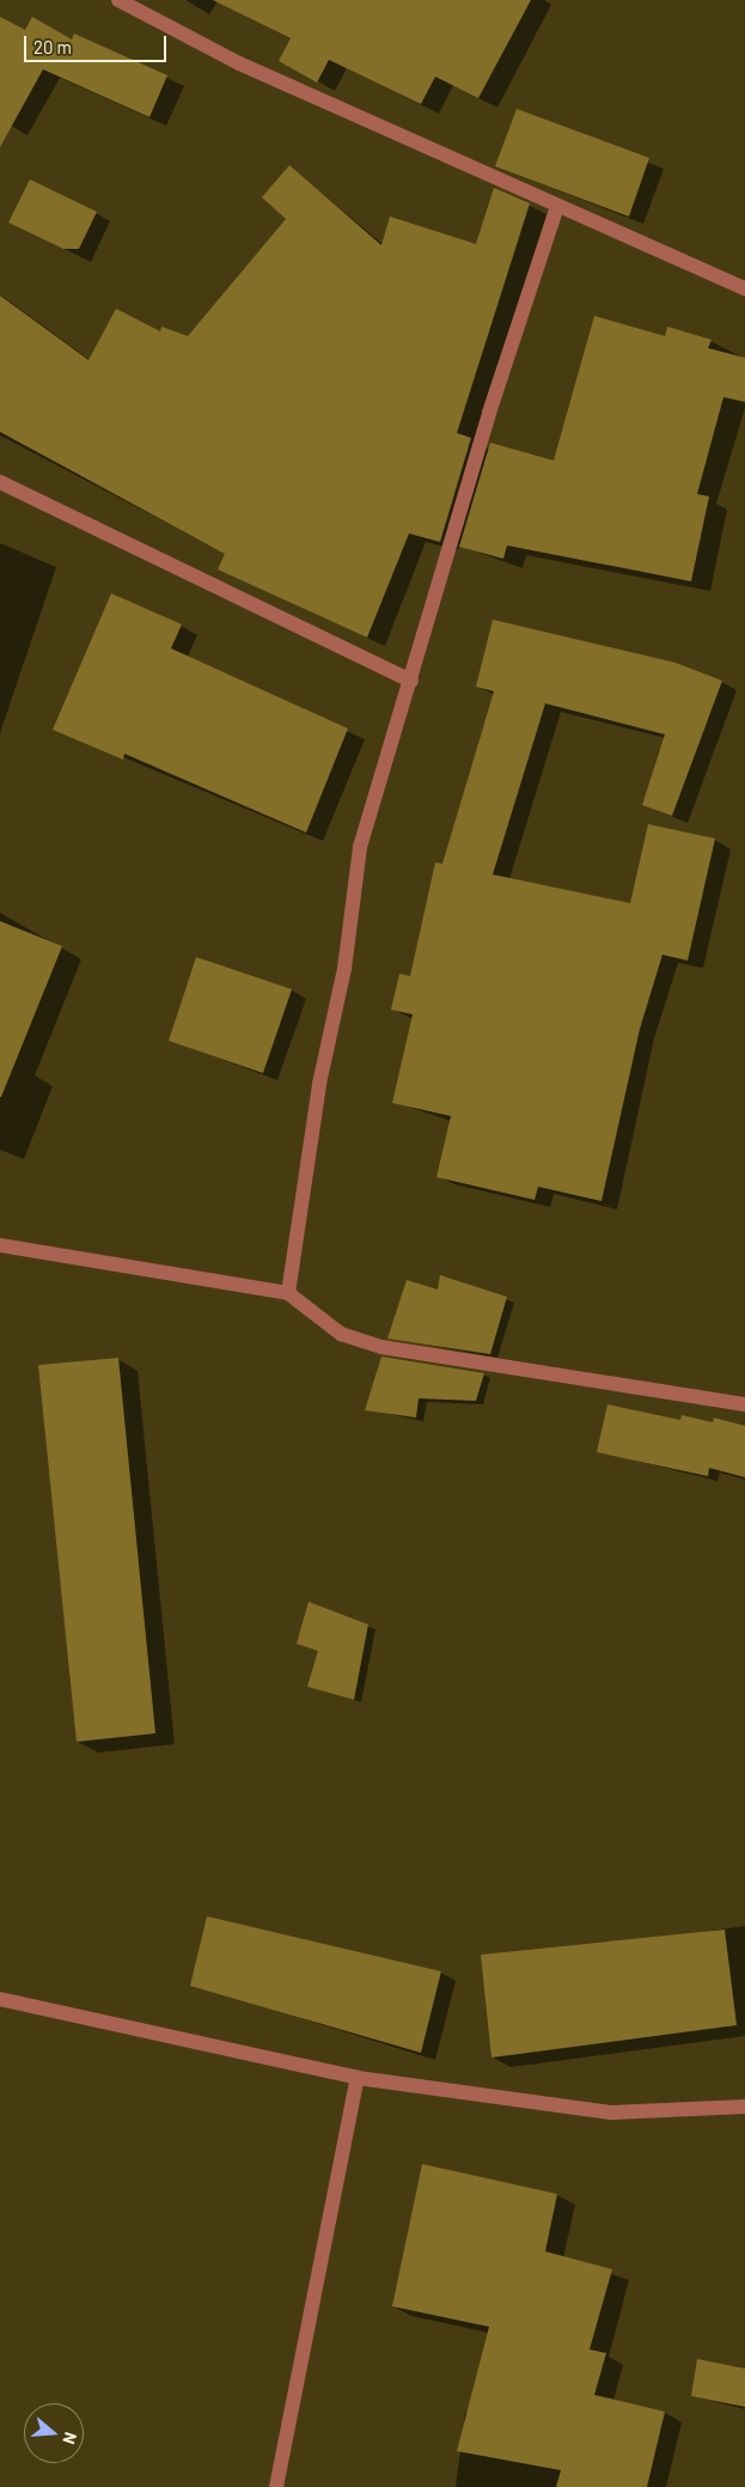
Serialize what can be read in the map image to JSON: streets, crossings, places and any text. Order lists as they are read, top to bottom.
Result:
{
  "scale_bar": "20 m",
  "north": "right"
}
